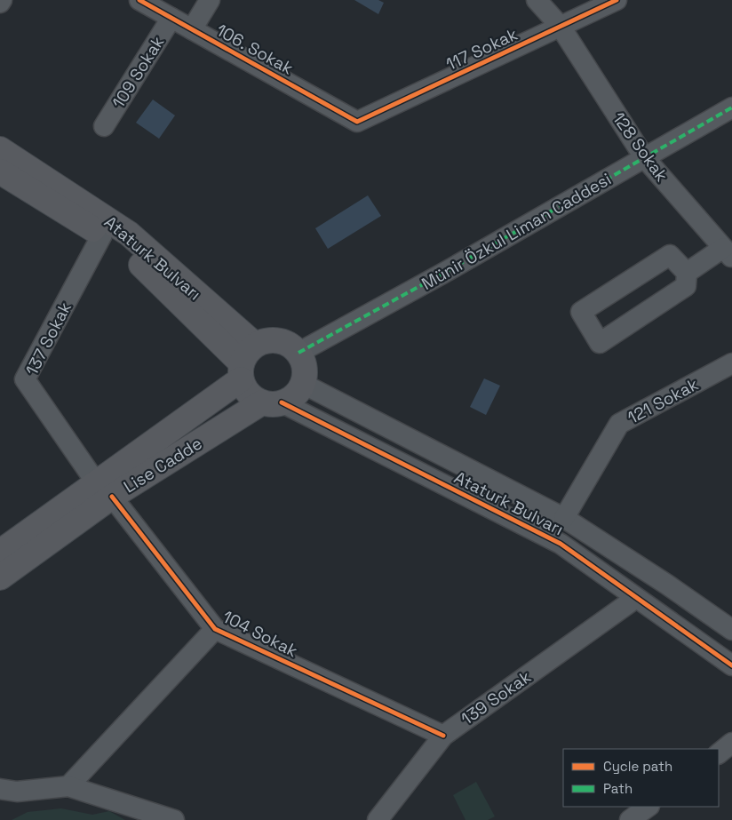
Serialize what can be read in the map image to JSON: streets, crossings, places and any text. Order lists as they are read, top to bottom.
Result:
{
  "streets": {
    "main road": ["Ataturk Bulvarı", "Lise Cadde"],
    "street": [
      "106. Sokak",
      "117 Sokak",
      "109 Sokak",
      "128 Sokak",
      "Münir Özkul Liman Caddesi",
      "137 Sokak",
      "121 Sokak",
      "104 Sokak",
      "139 Sokak"
    ]
  },
  "crossings": [
    ["106. Sokak", "117 Sokak"],
    ["106. Sokak", "109 Sokak"],
    ["117 Sokak", "128 Sokak"],
    ["128 Sokak", "Münir Özkul Liman Caddesi"],
    ["Münir Özkul Liman Caddesi", "Ataturk Bulvarı"],
    ["Münir Özkul Liman Caddesi", "Lise Cadde"],
    ["Ataturk Bulvarı", "137 Sokak"],
    ["Ataturk Bulvarı", "121 Sokak"],
    ["Ataturk Bulvarı", "Lise Cadde"],
    ["Ataturk Bulvarı", "139 Sokak"],
    ["137 Sokak", "Lise Cadde"],
    ["137 Sokak", "104 Sokak"],
    ["Lise Cadde", "104 Sokak"],
    ["104 Sokak", "139 Sokak"]
  ],
  "legend": ["Cycle path", "Path"]
}
